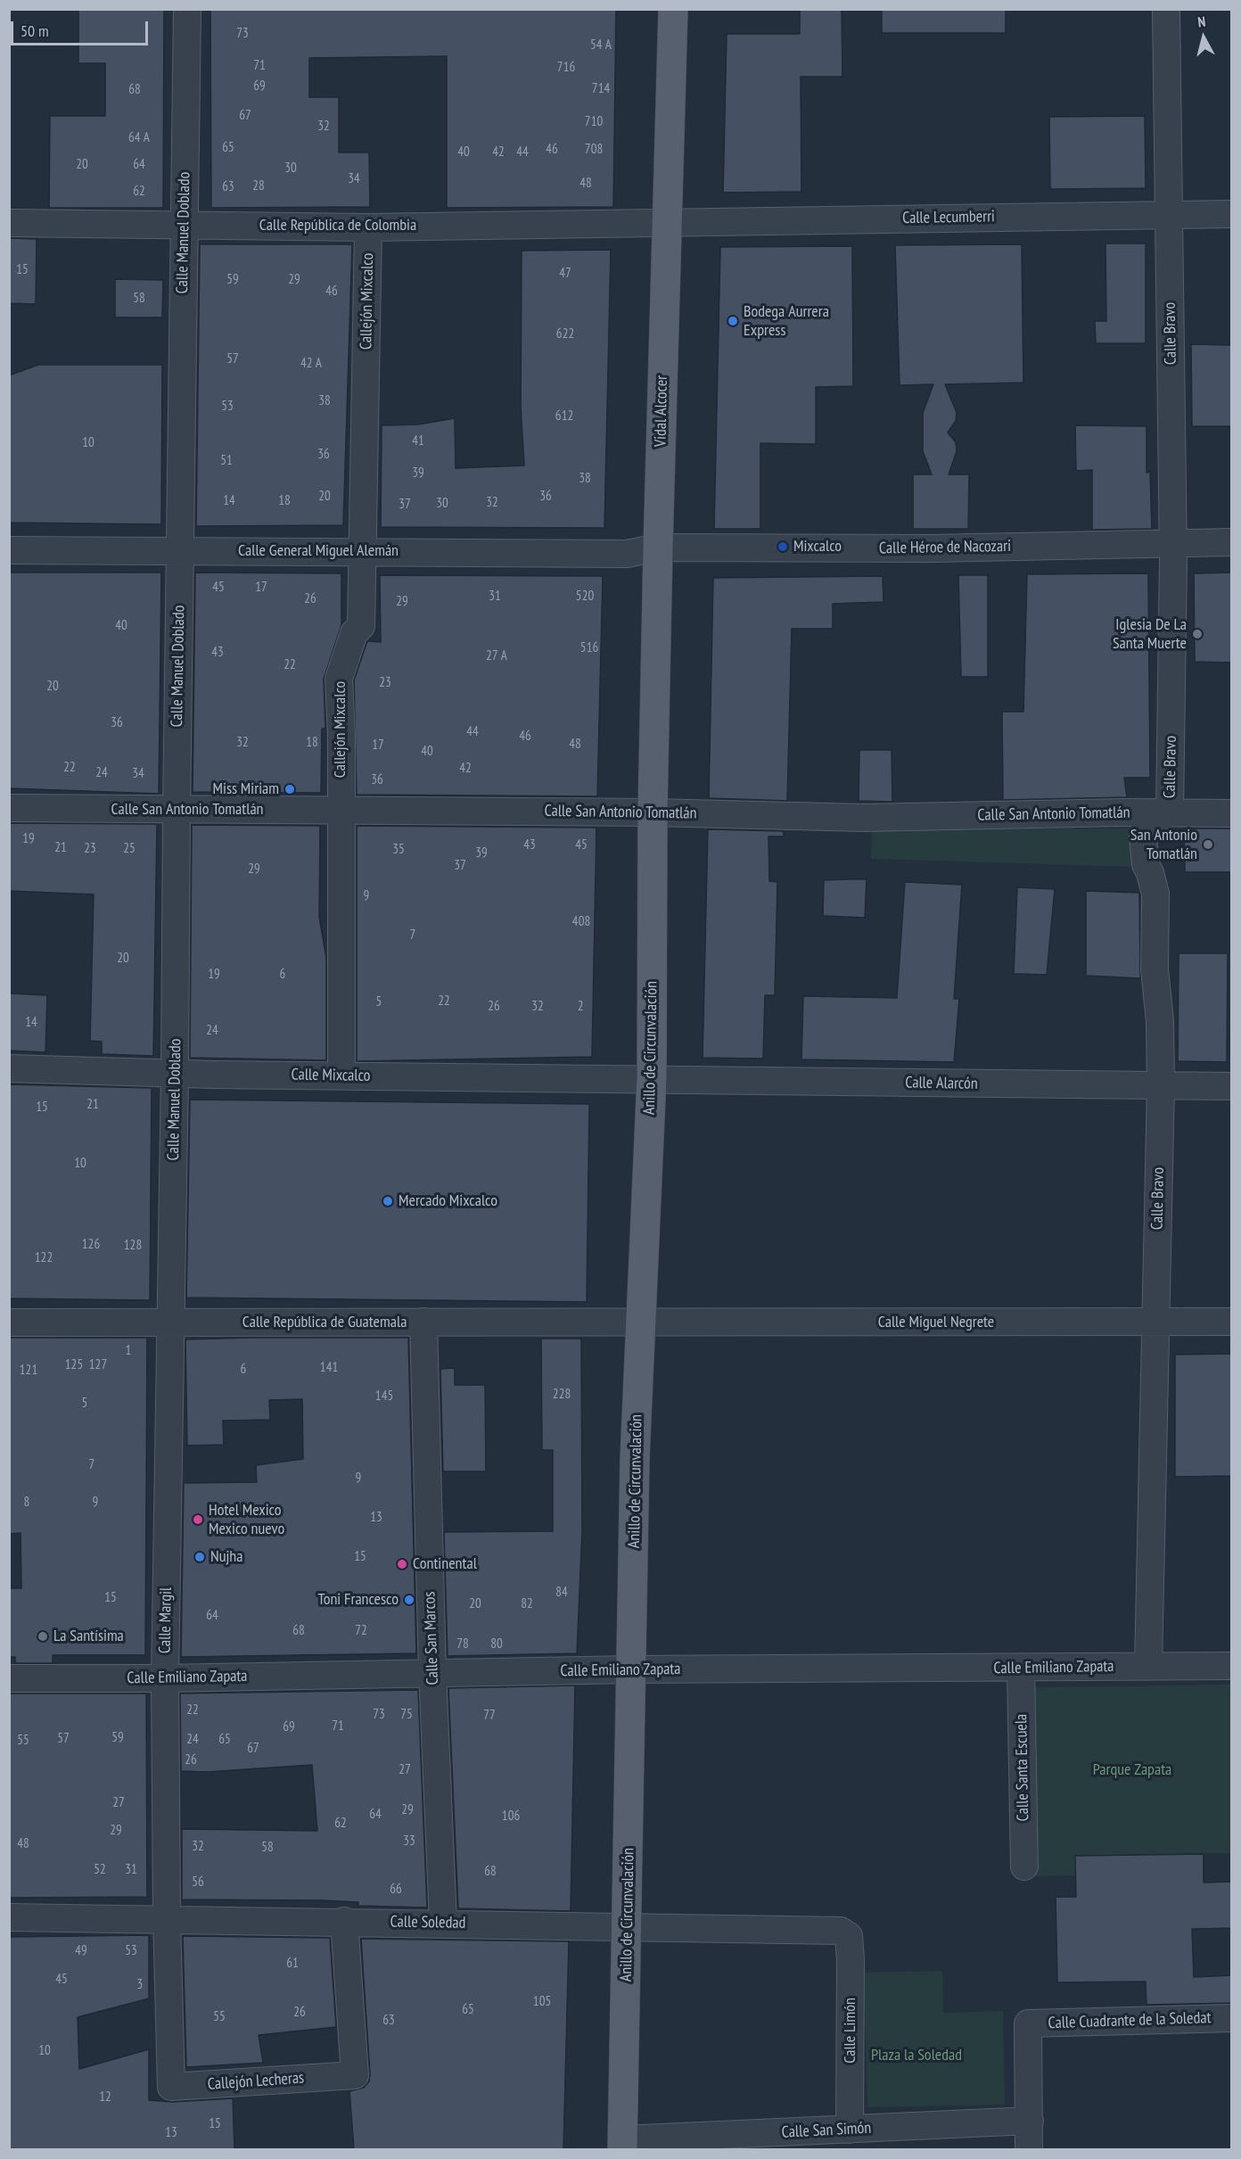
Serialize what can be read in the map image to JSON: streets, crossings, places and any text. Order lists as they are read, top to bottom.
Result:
{
  "streets": {
    "main road": ["Vidal Alcocer", "Anillo de Circunvalación"],
    "street": [
      "Calle Lecumberri",
      "Calle República de Colombia",
      "Calle Manuel Doblado",
      "Callejón Mixcalco",
      "Calle Bravo",
      "Calle Héroe de Nacozari",
      "Calle General Miguel Alemán",
      "Calle San Antonio Tomatlán",
      "Calle Mixcalco",
      "Calle Alarcón",
      "Calle República de Guatemala",
      "Calle Miguel Negrete",
      "Calle Margil",
      "Calle San Marcos",
      "Calle Emiliano Zapata",
      "Calle Santa Escuela",
      "Calle Soledad",
      "Calle Cuadrante de la Soledat",
      "Calle Limón",
      "Callejón Lecheras",
      "Calle San Simón"
    ]
  },
  "crossings": [
    ["Calle Lecumberri", "Calle República de Colombia"],
    ["Calle Lecumberri", "Calle Bravo"],
    ["Calle Lecumberri", "Vidal Alcocer"],
    ["Calle República de Colombia", "Calle Manuel Doblado"],
    ["Calle República de Colombia", "Callejón Mixcalco"],
    ["Calle República de Colombia", "Vidal Alcocer"],
    ["Calle Manuel Doblado", "Calle General Miguel Alemán"],
    ["Calle Manuel Doblado", "Calle San Antonio Tomatlán"],
    ["Calle Manuel Doblado", "Calle Mixcalco"],
    ["Calle Manuel Doblado", "Calle República de Guatemala"],
    ["Calle Manuel Doblado", "Calle Margil"],
    ["Callejón Mixcalco", "Calle General Miguel Alemán"],
    ["Callejón Mixcalco", "Calle San Antonio Tomatlán"],
    ["Callejón Mixcalco", "Calle Mixcalco"],
    ["Calle Bravo", "Calle Héroe de Nacozari"],
    ["Calle Bravo", "Calle San Antonio Tomatlán"],
    ["Calle Bravo", "Calle Alarcón"],
    ["Calle Bravo", "Calle Miguel Negrete"],
    ["Calle Bravo", "Calle Emiliano Zapata"],
    ["Vidal Alcocer", "Calle Héroe de Nacozari"],
    ["Vidal Alcocer", "Calle General Miguel Alemán"],
    ["Vidal Alcocer", "Calle San Antonio Tomatlán"],
    ["Vidal Alcocer", "Anillo de Circunvalación"],
    ["Calle Héroe de Nacozari", "Calle General Miguel Alemán"],
    ["Calle San Antonio Tomatlán", "Anillo de Circunvalación"],
    ["Anillo de Circunvalación", "Calle Mixcalco"],
    ["Anillo de Circunvalación", "Calle Alarcón"],
    ["Anillo de Circunvalación", "Calle República de Guatemala"],
    ["Anillo de Circunvalación", "Calle Miguel Negrete"],
    ["Anillo de Circunvalación", "Calle Emiliano Zapata"],
    ["Anillo de Circunvalación", "Calle Soledad"],
    ["Anillo de Circunvalación", "Calle San Simón"],
    ["Calle Mixcalco", "Calle Alarcón"],
    ["Calle República de Guatemala", "Calle Miguel Negrete"],
    ["Calle República de Guatemala", "Calle Margil"],
    ["Calle República de Guatemala", "Calle San Marcos"],
    ["Calle Margil", "Calle Emiliano Zapata"],
    ["Calle Margil", "Calle Soledad"],
    ["Calle Margil", "Callejón Lecheras"],
    ["Calle San Marcos", "Calle Emiliano Zapata"],
    ["Calle San Marcos", "Calle Soledad"],
    ["Calle Emiliano Zapata", "Calle Santa Escuela"],
    ["Calle Soledad", "Calle Limón"],
    ["Calle Soledad", "Callejón Lecheras"],
    ["Calle Cuadrante de la Soledat", "Calle San Simón"],
    ["Calle Limón", "Calle San Simón"]
  ],
  "parks": ["Parque Zapata", "Plaza la Soledad"],
  "places": [
    "Bodega Aurrera Express",
    "Mixcalco",
    "Iglesia De La Santa Muerte",
    "Miss Miriam",
    "San Antonio Tomatlán",
    "Mercado Mixcalco",
    "Hotel Mexico Mexico nuevo",
    "Nujha",
    "Continental",
    "Toni Francesco",
    "La Santísima"
  ],
  "house_numbers": [
    "73",
    "54 A",
    "71",
    "716",
    "69",
    "714",
    "68",
    "67",
    "710",
    "32",
    "64 A",
    "65",
    "46",
    "708",
    "40",
    "42",
    "44",
    "20",
    "64",
    "30",
    "34",
    "48",
    "28",
    "63",
    "62",
    "15",
    "47",
    "59",
    "29",
    "46",
    "58",
    "622",
    "57",
    "42 A",
    "38",
    "53",
    "612",
    "41",
    "10",
    "36",
    "51",
    "39",
    "38",
    "20",
    "36",
    "14",
    "18",
    "32",
    "30",
    "37",
    "45",
    "17",
    "31",
    "520",
    "26",
    "29",
    "40",
    "516",
    "43",
    "27 A",
    "22",
    "23",
    "20",
    "36",
    "44",
    "46",
    "32",
    "18",
    "48",
    "17",
    "40",
    "22",
    "42",
    "24",
    "34",
    "36",
    "19",
    "43",
    "45",
    "21",
    "23",
    "25",
    "35",
    "39",
    "37",
    "29",
    "9",
    "408",
    "7",
    "20",
    "19",
    "6",
    "22",
    "5",
    "26",
    "32",
    "2",
    "14",
    "24",
    "21",
    "15",
    "10",
    "126",
    "128",
    "122",
    "1",
    "125",
    "127",
    "141",
    "6",
    "121",
    "228",
    "145",
    "5",
    "7",
    "9",
    "8",
    "9",
    "13",
    "15",
    "84",
    "15",
    "20",
    "82",
    "64",
    "68",
    "72",
    "78",
    "80",
    "22",
    "73",
    "75",
    "77",
    "71",
    "69",
    "59",
    "57",
    "24",
    "65",
    "55",
    "67",
    "26",
    "27",
    "27",
    "29",
    "64",
    "106",
    "62",
    "29",
    "33",
    "48",
    "32",
    "58",
    "52",
    "31",
    "68",
    "56",
    "66",
    "49",
    "53",
    "61",
    "45",
    "3",
    "105",
    "65",
    "26",
    "55",
    "63",
    "10",
    "12",
    "15",
    "13"
  ],
  "scale_bar": "50 m",
  "north": "top"
}
